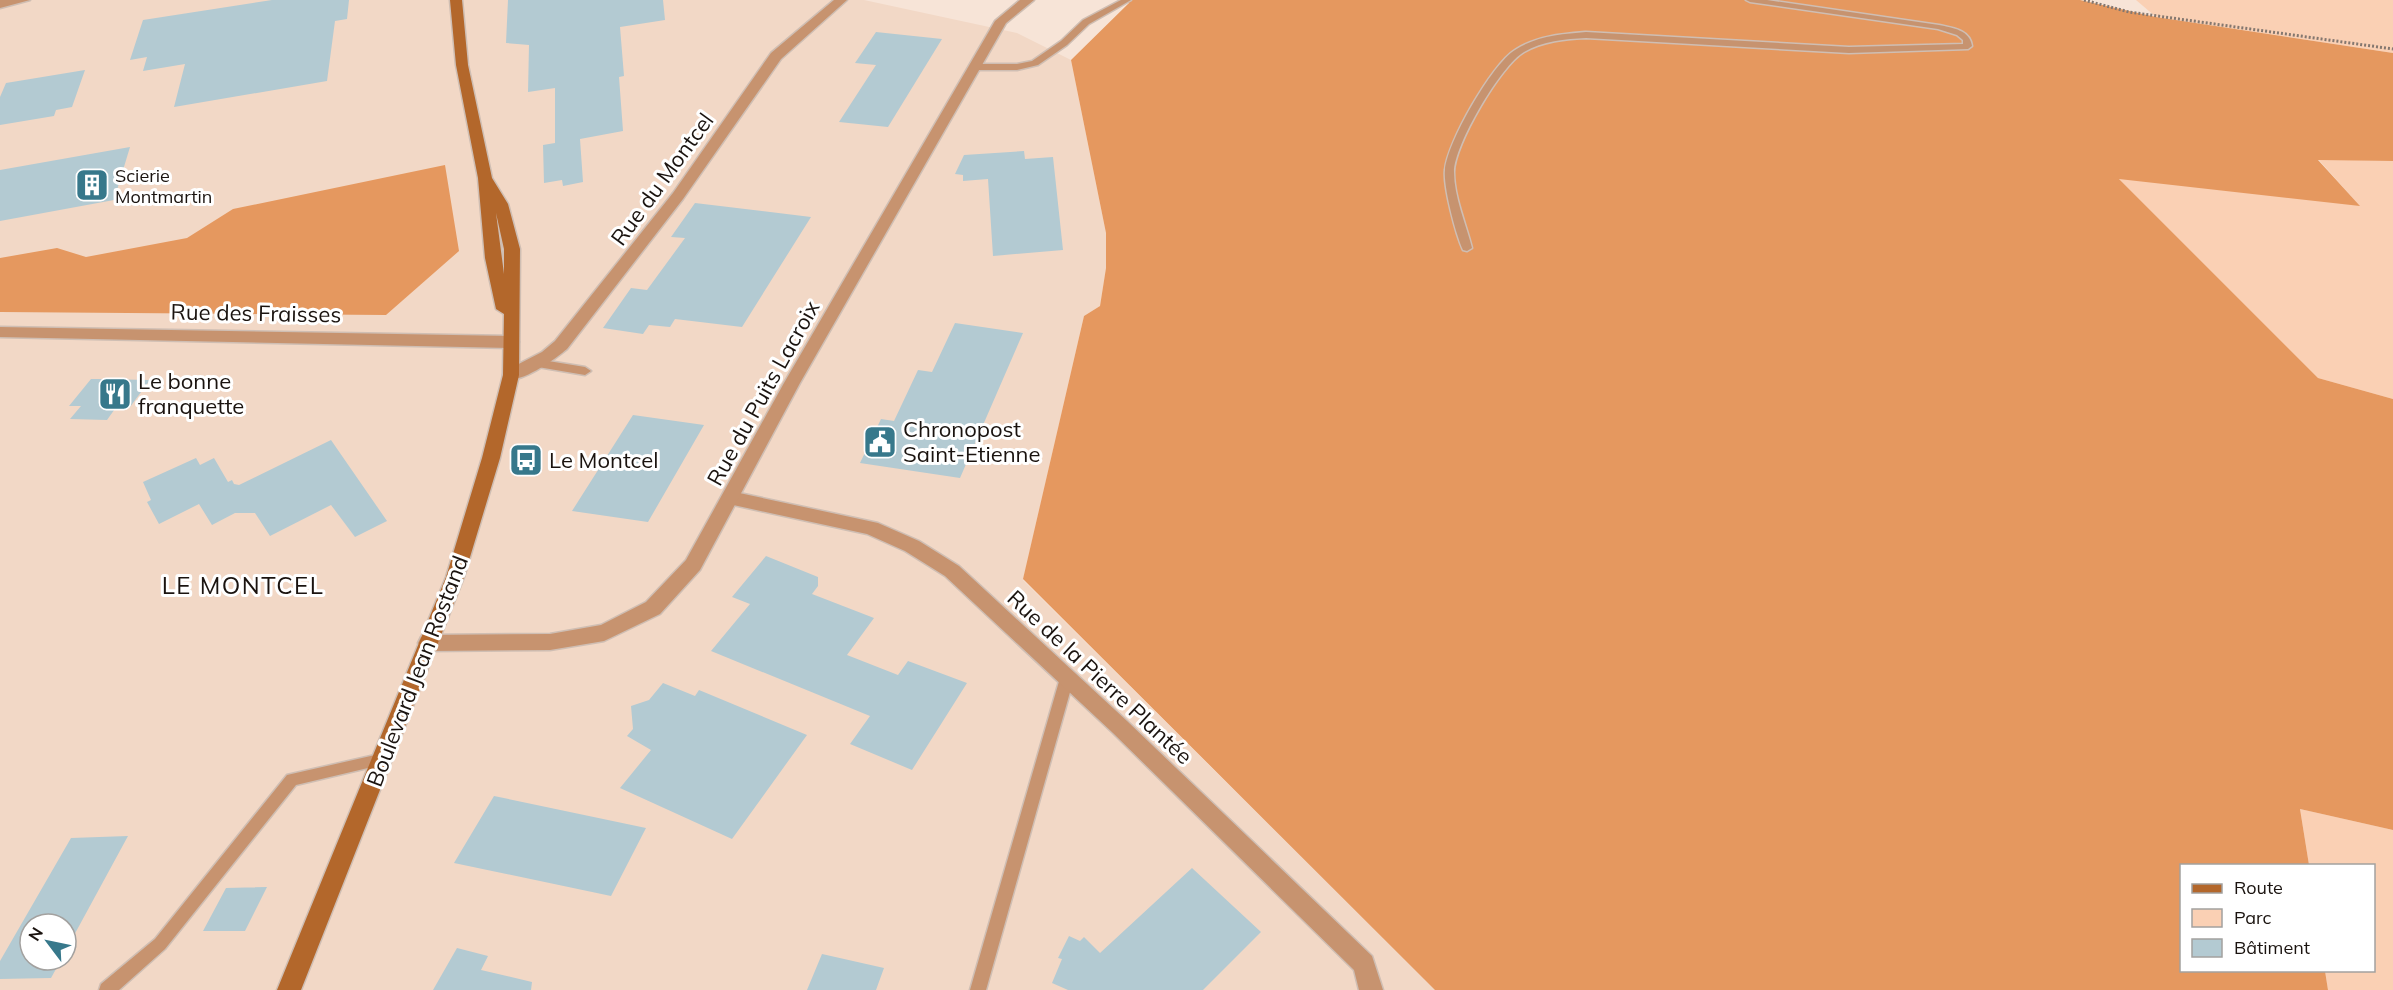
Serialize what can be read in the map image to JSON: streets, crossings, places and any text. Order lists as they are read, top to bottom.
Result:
{
  "streets": {
    "main road": ["Boulevard Jean Rostand"],
    "street": [
      "Rue du Montcel",
      "Rue des Fraisses",
      "Rue du Puits Lacroix",
      "Rue de la Pierre Plantée"
    ]
  },
  "crossings": [
    ["Rue du Montcel", "Boulevard Jean Rostand"],
    ["Rue des Fraisses", "Boulevard Jean Rostand"],
    ["Rue du Puits Lacroix", "Boulevard Jean Rostand"],
    ["Rue du Puits Lacroix", "Rue de la Pierre Plantée"]
  ],
  "districts": ["LE MONTCEL"],
  "places": {
    "building": ["Scierie Montmartin"],
    "restaurant": ["Le bonne franquette"],
    "public building": ["Chronopost Saint-Etienne"],
    "bus stop": ["Le Montcel"]
  },
  "legend": ["Route", "Parc", "Bâtiment"],
  "north": "top left"
}
